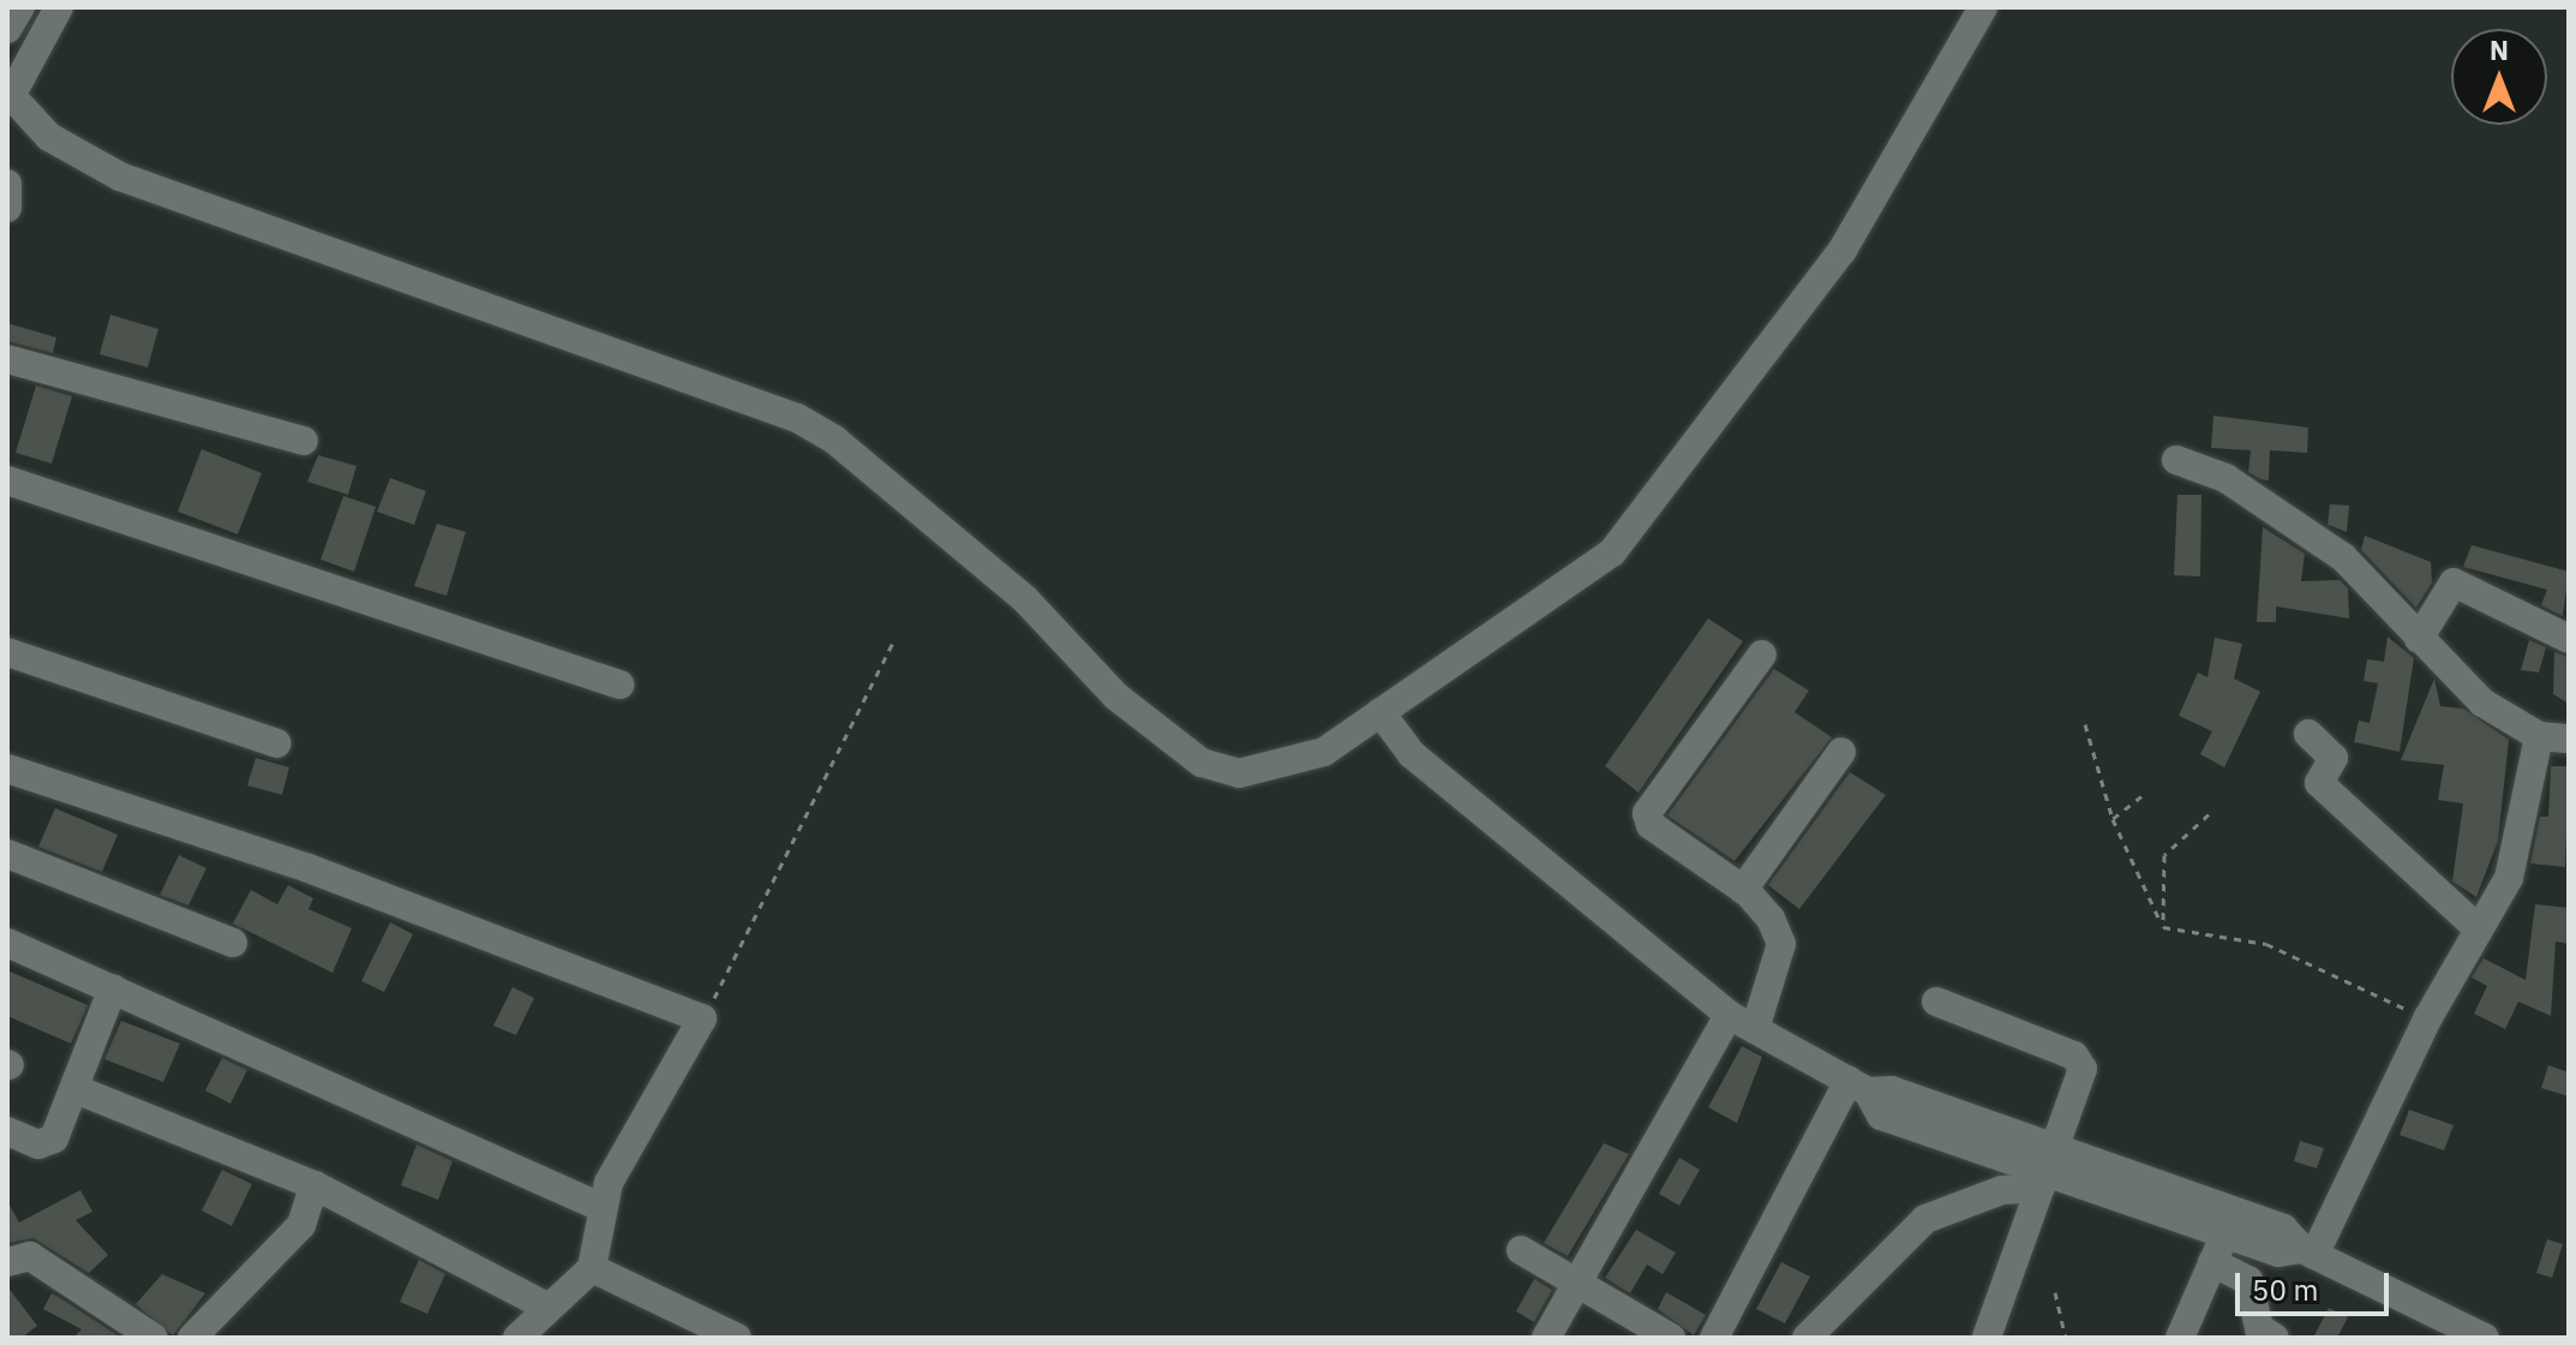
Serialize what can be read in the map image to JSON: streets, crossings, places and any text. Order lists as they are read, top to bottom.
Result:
{
  "scale_bar": "50 m",
  "north": "top"
}
